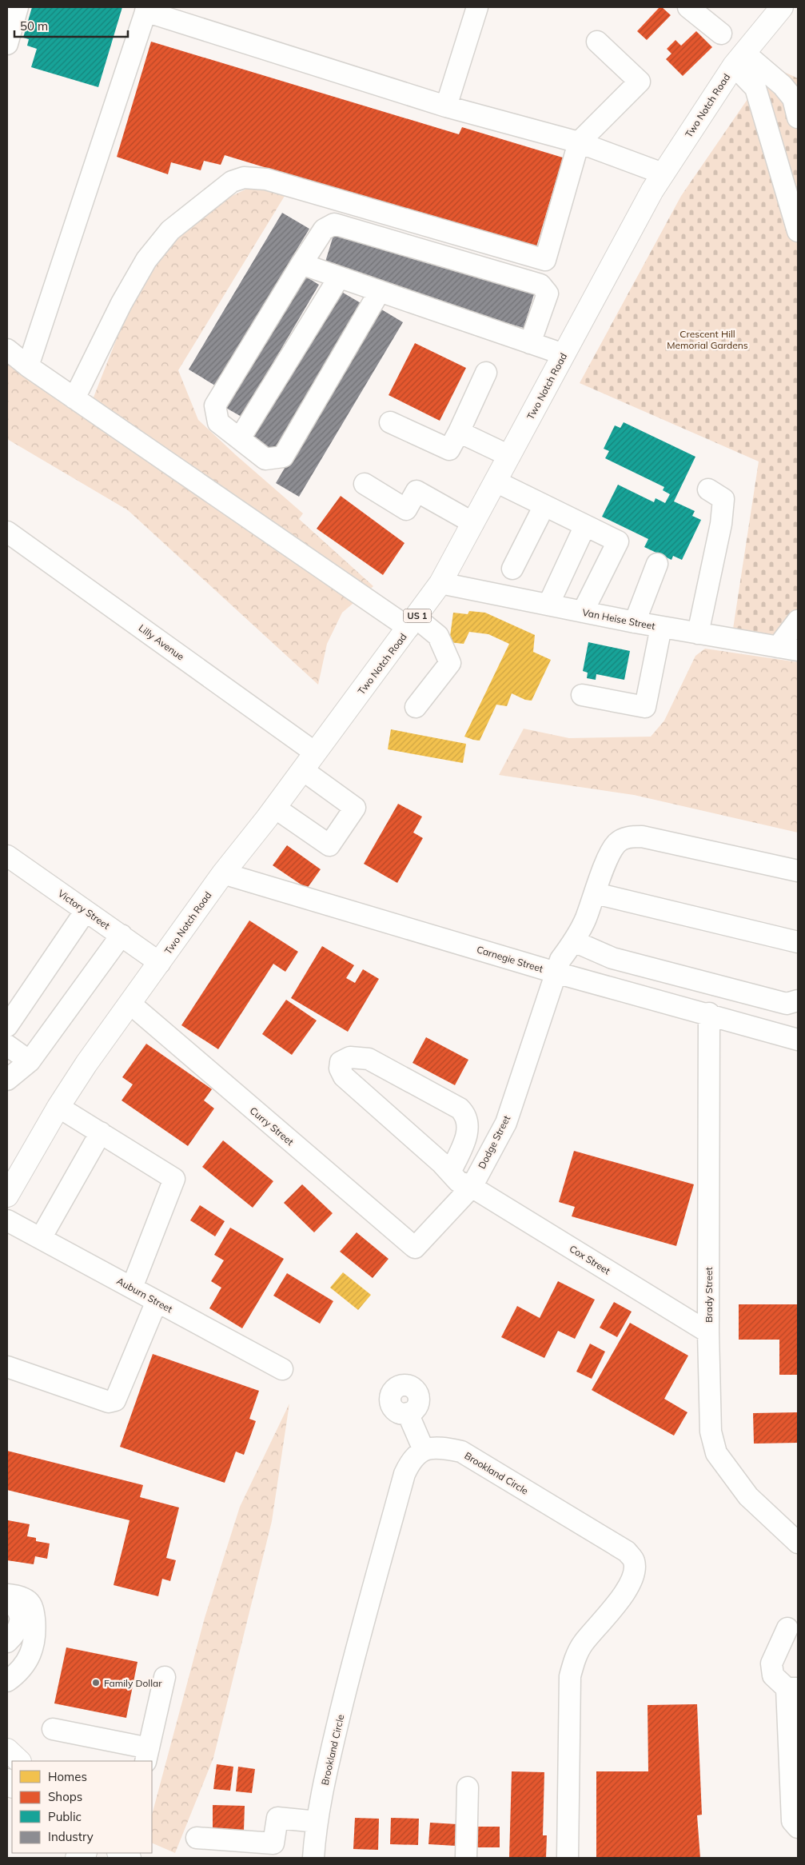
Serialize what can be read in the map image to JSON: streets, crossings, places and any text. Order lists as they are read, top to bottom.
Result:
{
  "streets": {
    "main road": ["Two Notch Road", "US 1"],
    "street": [
      "Van Heise Street",
      "Lilly Avenue",
      "Victory Street",
      "Carnegie Street",
      "Curry Street",
      "Dodge Street",
      "Cox Street",
      "Auburn Street",
      "Brady Street",
      "Brookland Circle"
    ]
  },
  "crossings": [
    ["Two Notch Road", "Van Heise Street"],
    ["Two Notch Road", "Lilly Avenue"],
    ["Two Notch Road", "Victory Street"],
    ["Two Notch Road", "Carnegie Street"],
    ["Two Notch Road", "Curry Street"],
    ["Carnegie Street", "Dodge Street"],
    ["Carnegie Street", "Brady Street"],
    ["Curry Street", "Dodge Street"],
    ["Dodge Street", "Cox Street"],
    ["Cox Street", "Brady Street"]
  ],
  "parks": ["Crescent Hill Memorial Gardens"],
  "places": ["Family Dollar"],
  "legend": [
    "Homes",
    "Shops",
    "Public",
    "Industry"
  ],
  "scale_bar": "50 m"
}
